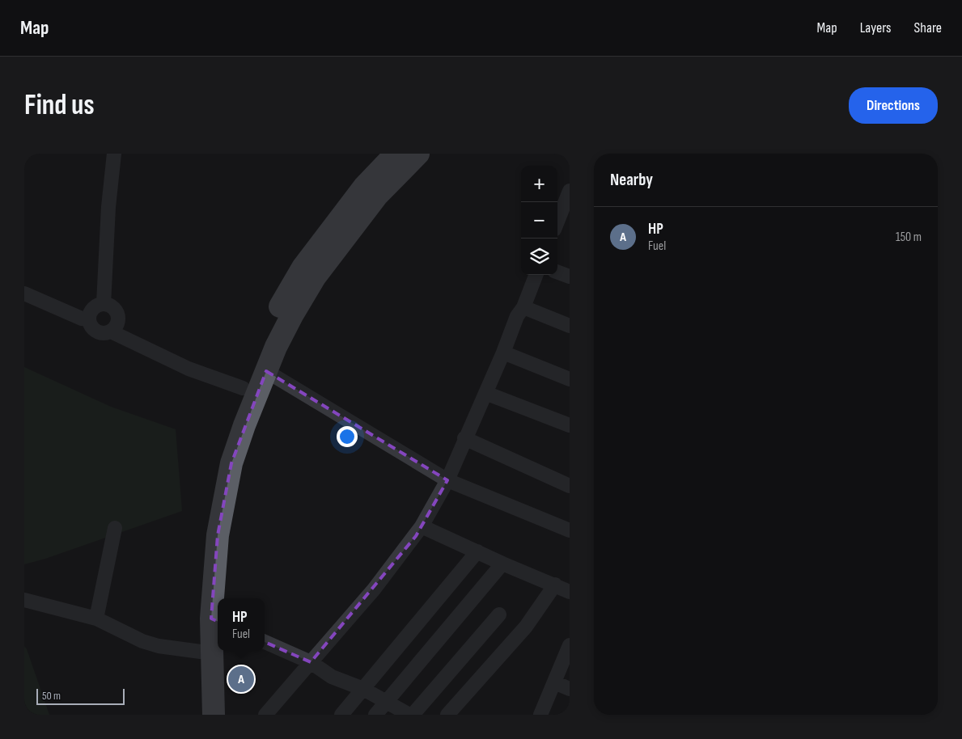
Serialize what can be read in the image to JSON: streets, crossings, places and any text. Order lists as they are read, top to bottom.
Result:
{
  "scale_bar": "50 m",
  "page": {
    "header": "Map",
    "nav": ["Map", "Layers", "Share"],
    "buttons": "Directions",
    "title": "Find us",
    "heading": "Nearby",
    "map_buttons": ["+", "−"],
    "list": [
      {
        "mark": "A",
        "name": "HP",
        "note": "Fuel",
        "value": "150 m"
      }
    ],
    "popup": ["HP", "Fuel"],
    "pins": "A",
    "scale": "50 m"
  }
}
